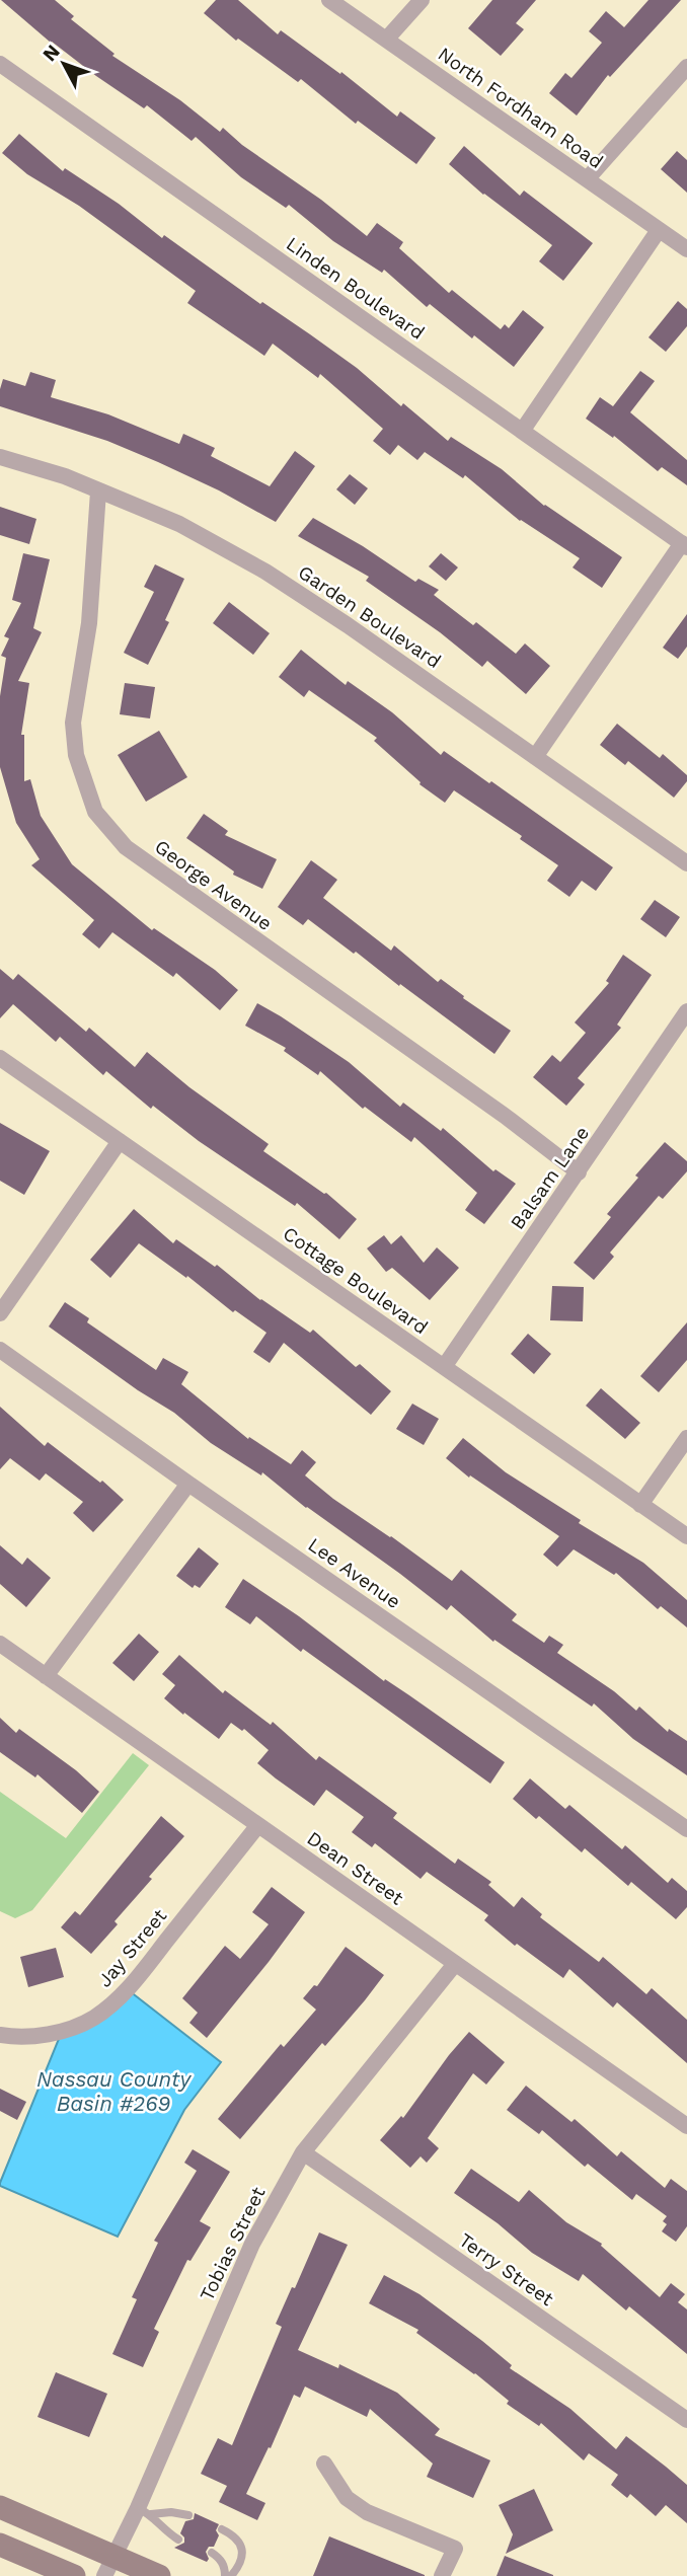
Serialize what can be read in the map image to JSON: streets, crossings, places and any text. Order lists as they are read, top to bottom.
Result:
{
  "streets": {
    "street": [
      "North Fordham Road",
      "Linden Boulevard",
      "Garden Boulevard",
      "George Avenue",
      "Balsam Lane",
      "Cottage Boulevard",
      "Lee Avenue",
      "Dean Street",
      "Jay Street",
      "Tobias Street",
      "Terry Street"
    ]
  },
  "crossings": [
    ["Garden Boulevard", "George Avenue"],
    ["George Avenue", "Balsam Lane"],
    ["Balsam Lane", "Cottage Boulevard"],
    ["Dean Street", "Jay Street"],
    ["Dean Street", "Tobias Street"],
    ["Tobias Street", "Terry Street"]
  ],
  "water": ["Nassau County Basin #269"],
  "north": "top left"
}
